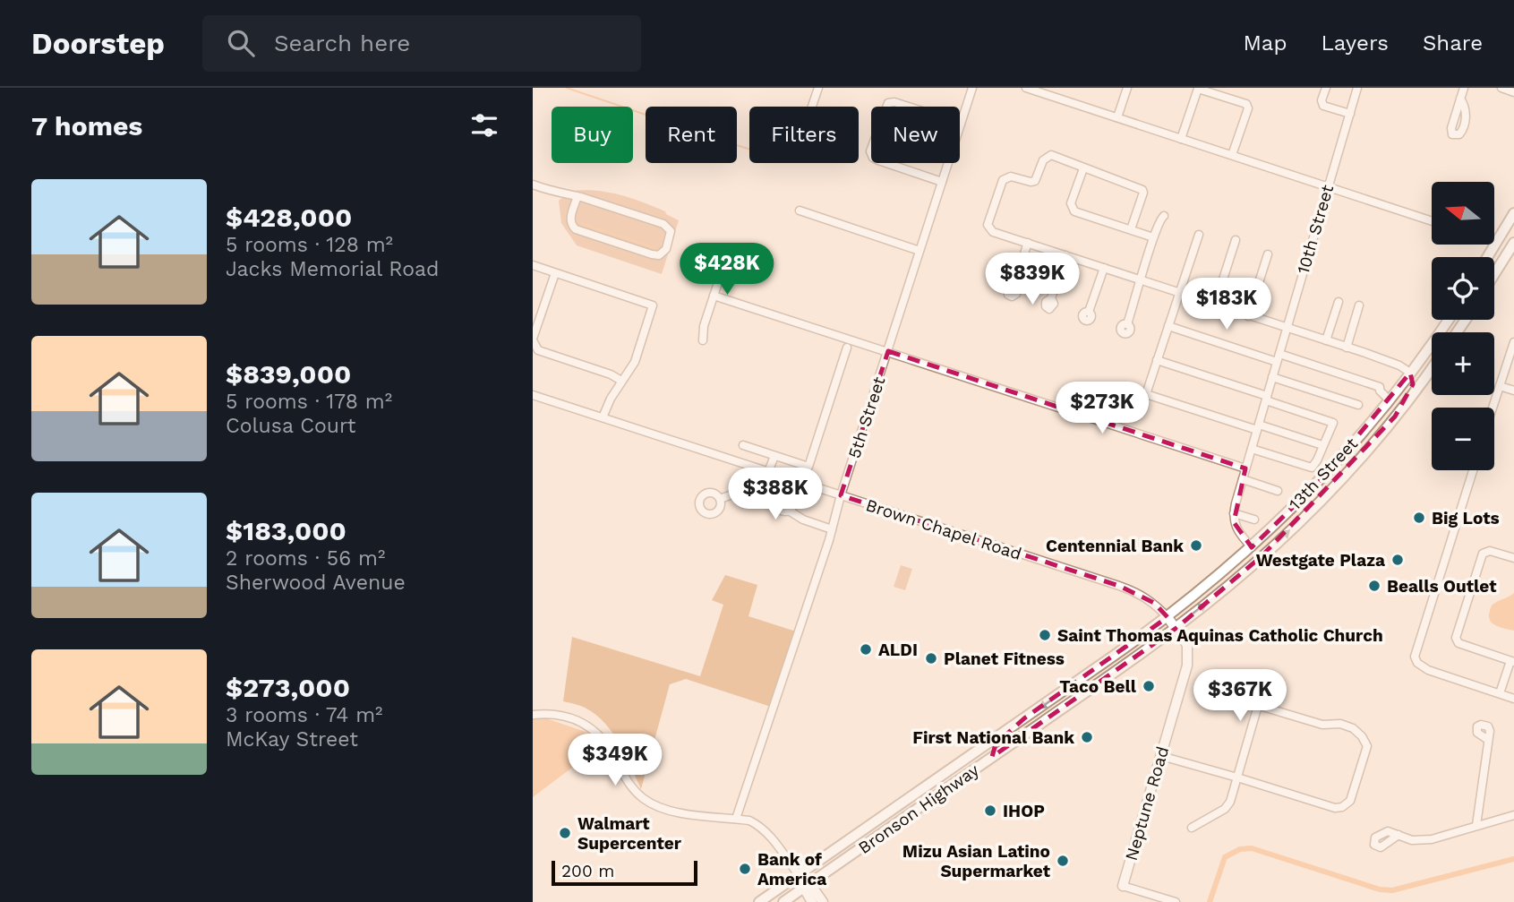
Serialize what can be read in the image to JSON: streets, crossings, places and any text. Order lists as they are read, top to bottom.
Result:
{
  "streets": {
    "highway": ["13th Street", "Bronson Highway"],
    "main road": ["Neptune Road"],
    "street": ["10th Street", "5th Street", "Brown Chapel Road"]
  },
  "crossings": [
    ["5th Street", "Brown Chapel Road"],
    ["13th Street", "Brown Chapel Road"],
    ["13th Street", "Neptune Road"],
    ["13th Street", "Bronson Highway"],
    ["Brown Chapel Road", "Neptune Road"]
  ],
  "places": [
    "Big Lots",
    "Centennial Bank",
    "Westgate Plaza",
    "Bealls Outlet",
    "Saint Thomas Aquinas Catholic Church",
    "ALDI",
    "Planet Fitness",
    "Taco Bell",
    "First National Bank",
    "IHOP",
    "Walmart Supercenter",
    "Mizu Asian Latino Supermarket",
    "Bank of America"
  ],
  "scale_bar": "200 m",
  "north": "left",
  "page": {
    "header": "Doorstep",
    "search": "Search here",
    "nav": ["Map", "Layers", "Share"],
    "heading": "7 homes",
    "chip": [
      "Buy",
      "Rent",
      "Filters",
      "New"
    ],
    "list": [
      {
        "name": "$428,000",
        "note": "5 rooms · 128 m² · Jacks Memorial Road"
      },
      {
        "name": "$839,000",
        "note": "5 rooms · 178 m² · Colusa Court"
      },
      {
        "name": "$183,000",
        "note": "2 rooms · 56 m² · Sherwood Avenue"
      },
      {
        "name": "$273,000",
        "note": "3 rooms · 74 m² · McKay Street"
      }
    ],
    "map_buttons": ["+", "−"],
    "price": [
      "$428K",
      "$839K",
      "$183K",
      "$273K",
      "$388K",
      "$367K",
      "$349K"
    ],
    "scale": "200 m"
  }
}
